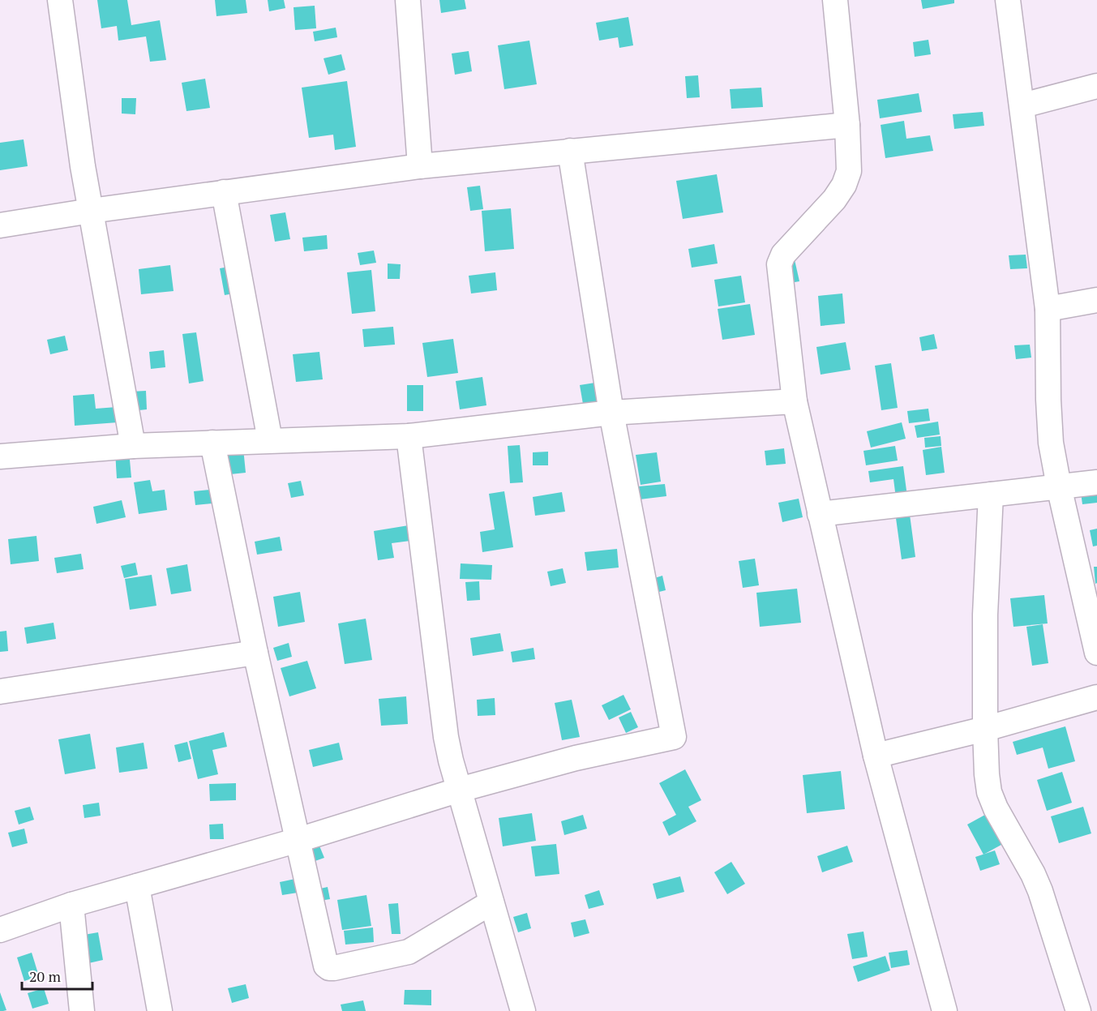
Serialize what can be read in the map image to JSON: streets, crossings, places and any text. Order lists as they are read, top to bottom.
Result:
{
  "scale_bar": "20 m"
}
